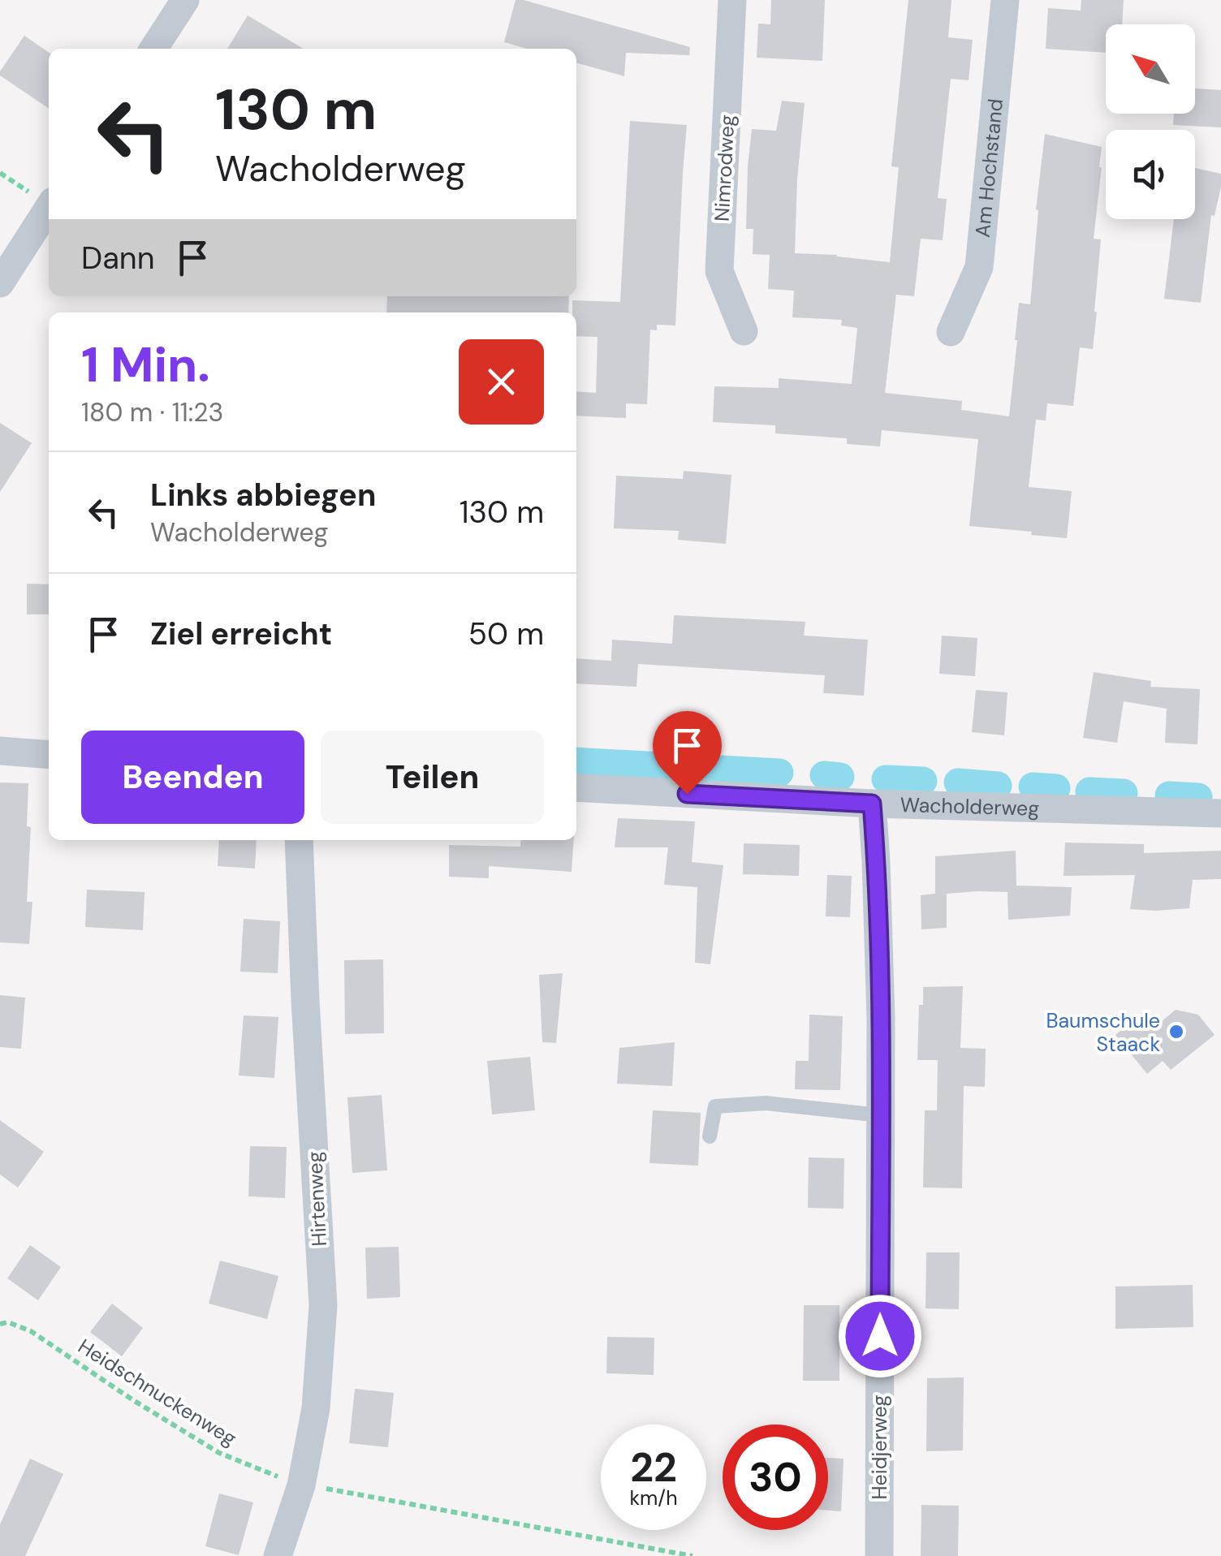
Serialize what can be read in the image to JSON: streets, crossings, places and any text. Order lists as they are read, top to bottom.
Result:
{
  "streets": {
    "street": [
      "Nimrodweg",
      "Am Hochstand",
      "Wacholderweg",
      "Hirtenweg",
      "Heidjerweg"
    ],
    "path": ["Heidschnuckenweg"]
  },
  "crossings": [
    ["Wacholderweg", "Heidjerweg"],
    ["Hirtenweg", "Heidschnuckenweg"]
  ],
  "places": ["Baumschule Staack"],
  "north": "top left",
  "page": {
    "turn": ["130 m", "Wacholderweg"],
    "then": "Dann",
    "heading": ["1 Min.", "180 m · 11:23"],
    "list": [
      {
        "name": "Links abbiegen",
        "note": "Wacholderweg",
        "value": "130 m"
      },
      {
        "name": "Ziel erreicht",
        "value": "50 m"
      }
    ],
    "buttons": ["Beenden", "Teilen"],
    "speed": "22 km/h",
    "limit": "30"
  }
}
